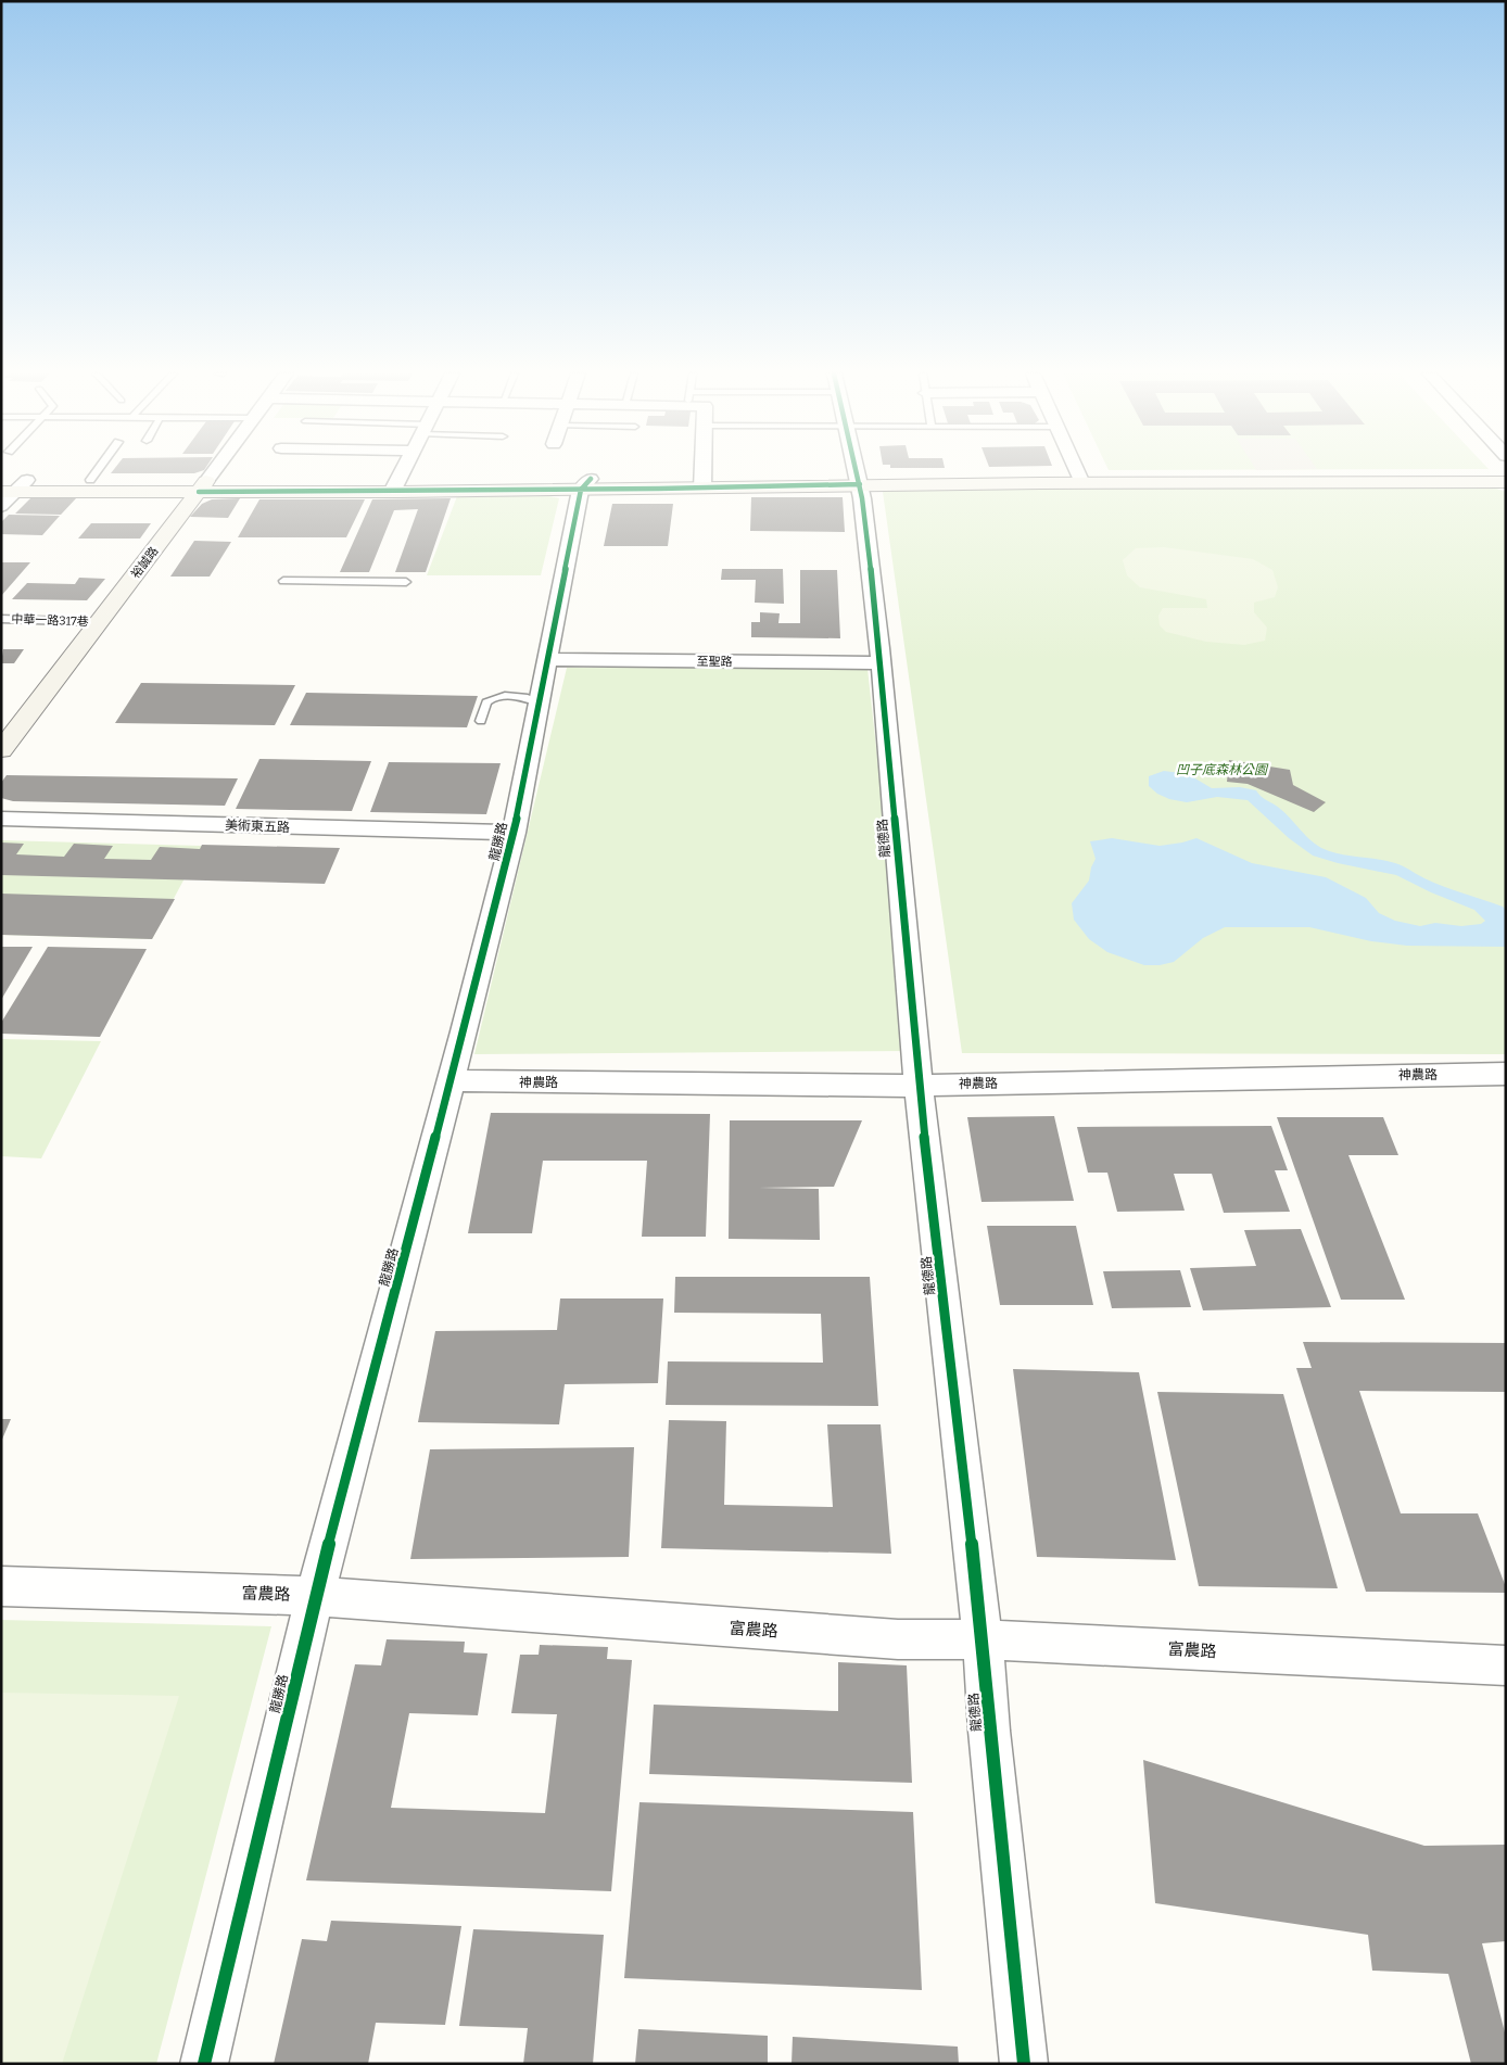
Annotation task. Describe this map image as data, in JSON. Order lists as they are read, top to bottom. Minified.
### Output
{"streets":{"street":["裕誠路","至聖路","美術東五路","龍德路","龍勝路","神農路","富農路"],"lane":["中華一路317巷"]},"crossings":[["裕誠路","中華一路317巷"],["至聖路","龍德路"],["至聖路","龍勝路"],["美術東五路","龍勝路"],["龍德路","神農路"],["龍德路","富農路"],["龍勝路","神農路"],["龍勝路","富農路"]],"parks":["凹子底森林公園"]}
